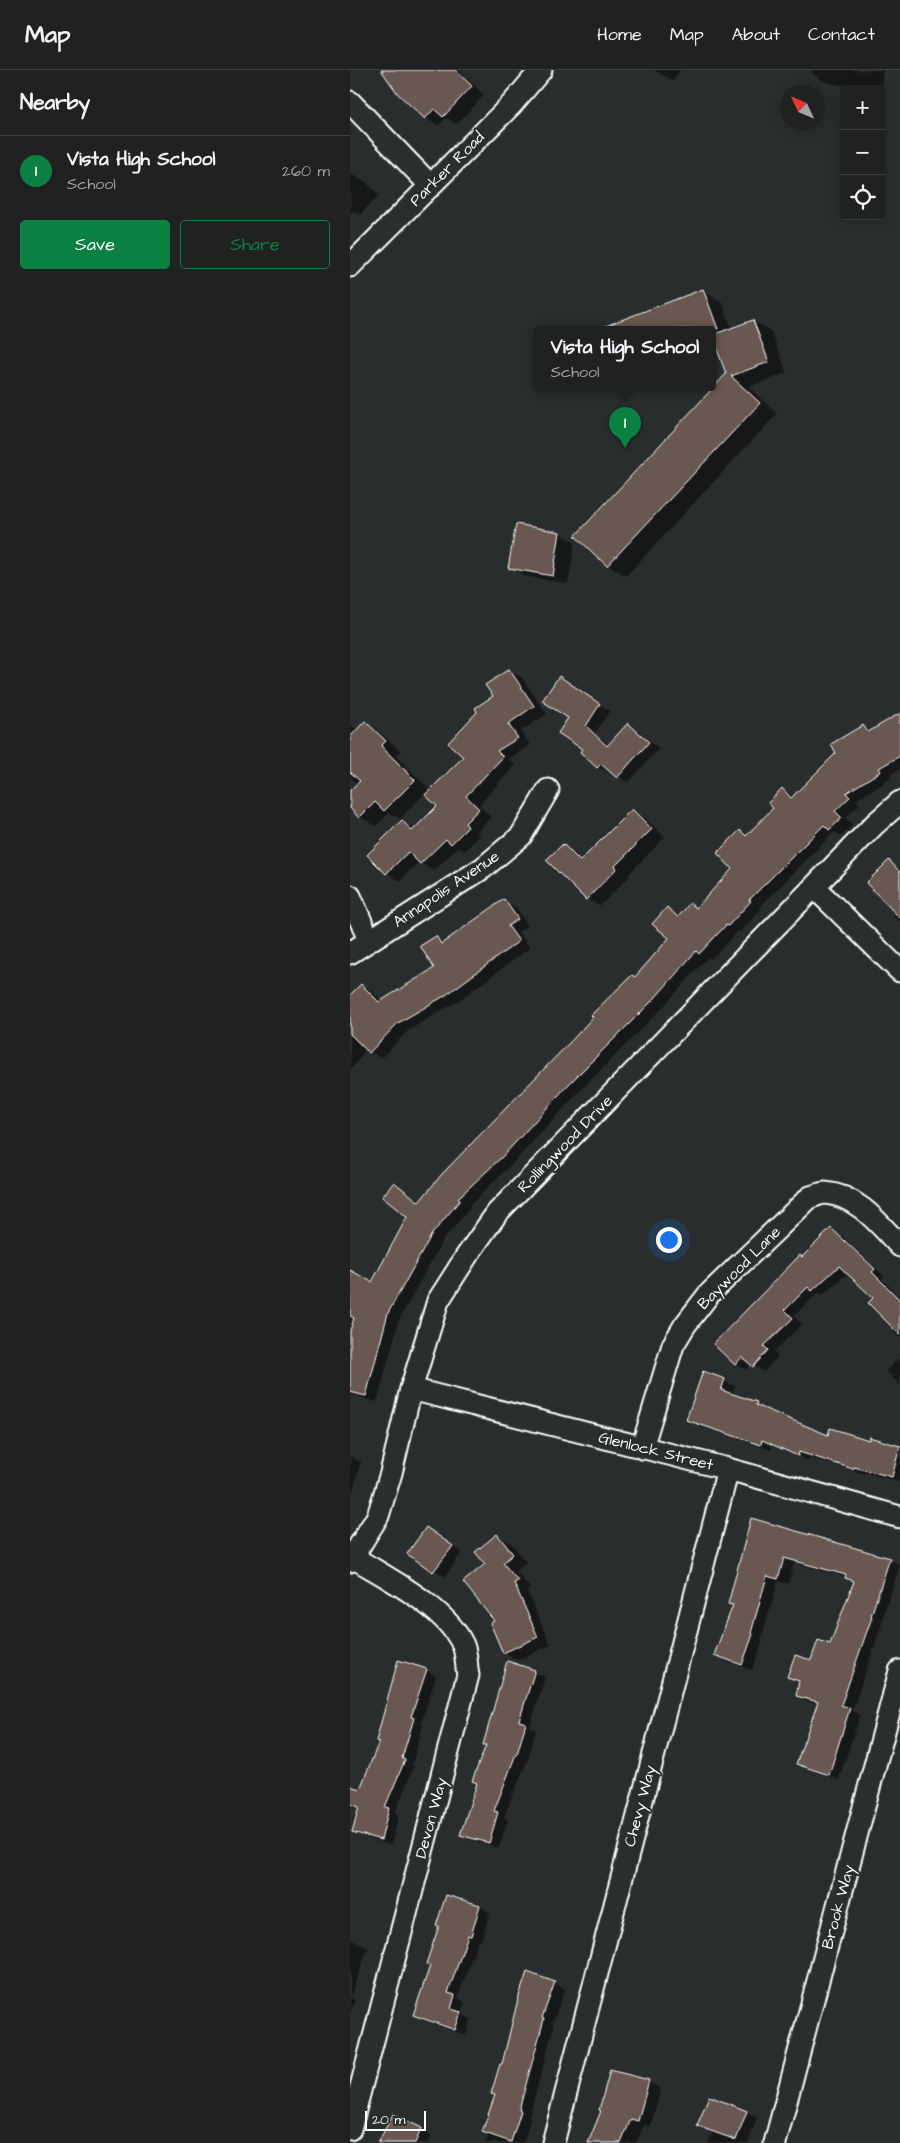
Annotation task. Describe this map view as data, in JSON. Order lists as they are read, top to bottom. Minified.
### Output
{"streets":{"street":["Parker Road","Annapolis Avenue","Rollingwood Drive","Baywood Lane","Glenlock Street","Chevy Way","Devon Way","Brook Way"]},"crossings":[["Rollingwood Drive","Glenlock Street"],["Rollingwood Drive","Devon Way"],["Baywood Lane","Glenlock Street"],["Glenlock Street","Chevy Way"]],"scale_bar":"20 m","north":"top left","page":{"header":"Map","nav":["Home","Map","About","Contact"],"heading":"Nearby","map_buttons":["+","−"],"list":[{"mark":"1","name":"Vista High School","note":"School","value":"260 m"}],"buttons":["Save","Share"],"popup":["Vista High School","School"],"pins":"1","scale":"20 m"}}
